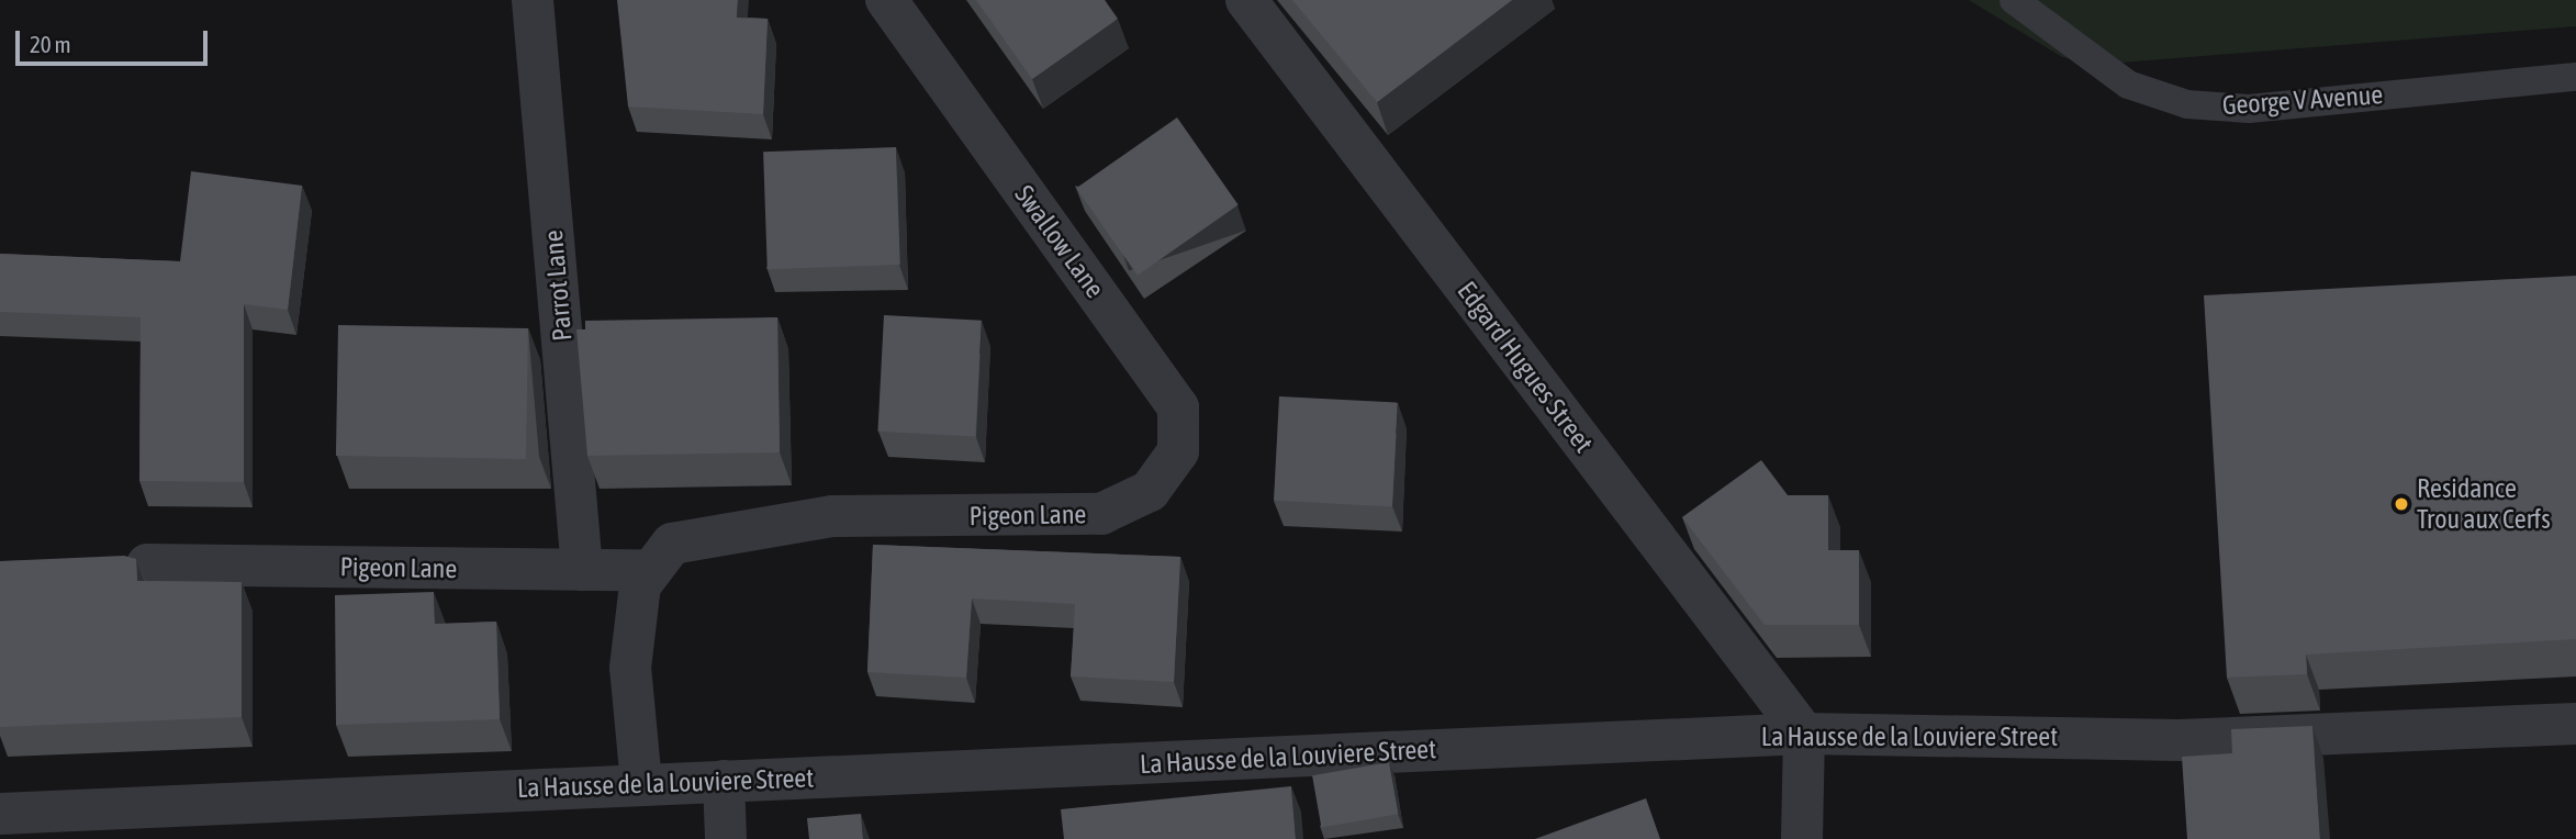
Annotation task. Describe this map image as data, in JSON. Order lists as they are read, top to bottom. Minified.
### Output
{"streets":{"street":["Swallow Lane","Parrot Lane","Edgard Hugues Street","Pigeon Lane","La Hausse de la Louviere Street"],"lane":["George V Avenue"]},"crossings":[["Swallow Lane","Pigeon Lane"],["Parrot Lane","Pigeon Lane"],["Edgard Hugues Street","La Hausse de la Louviere Street"]],"places":["Residance Trou aux Cerfs"],"scale_bar":"20 m"}
